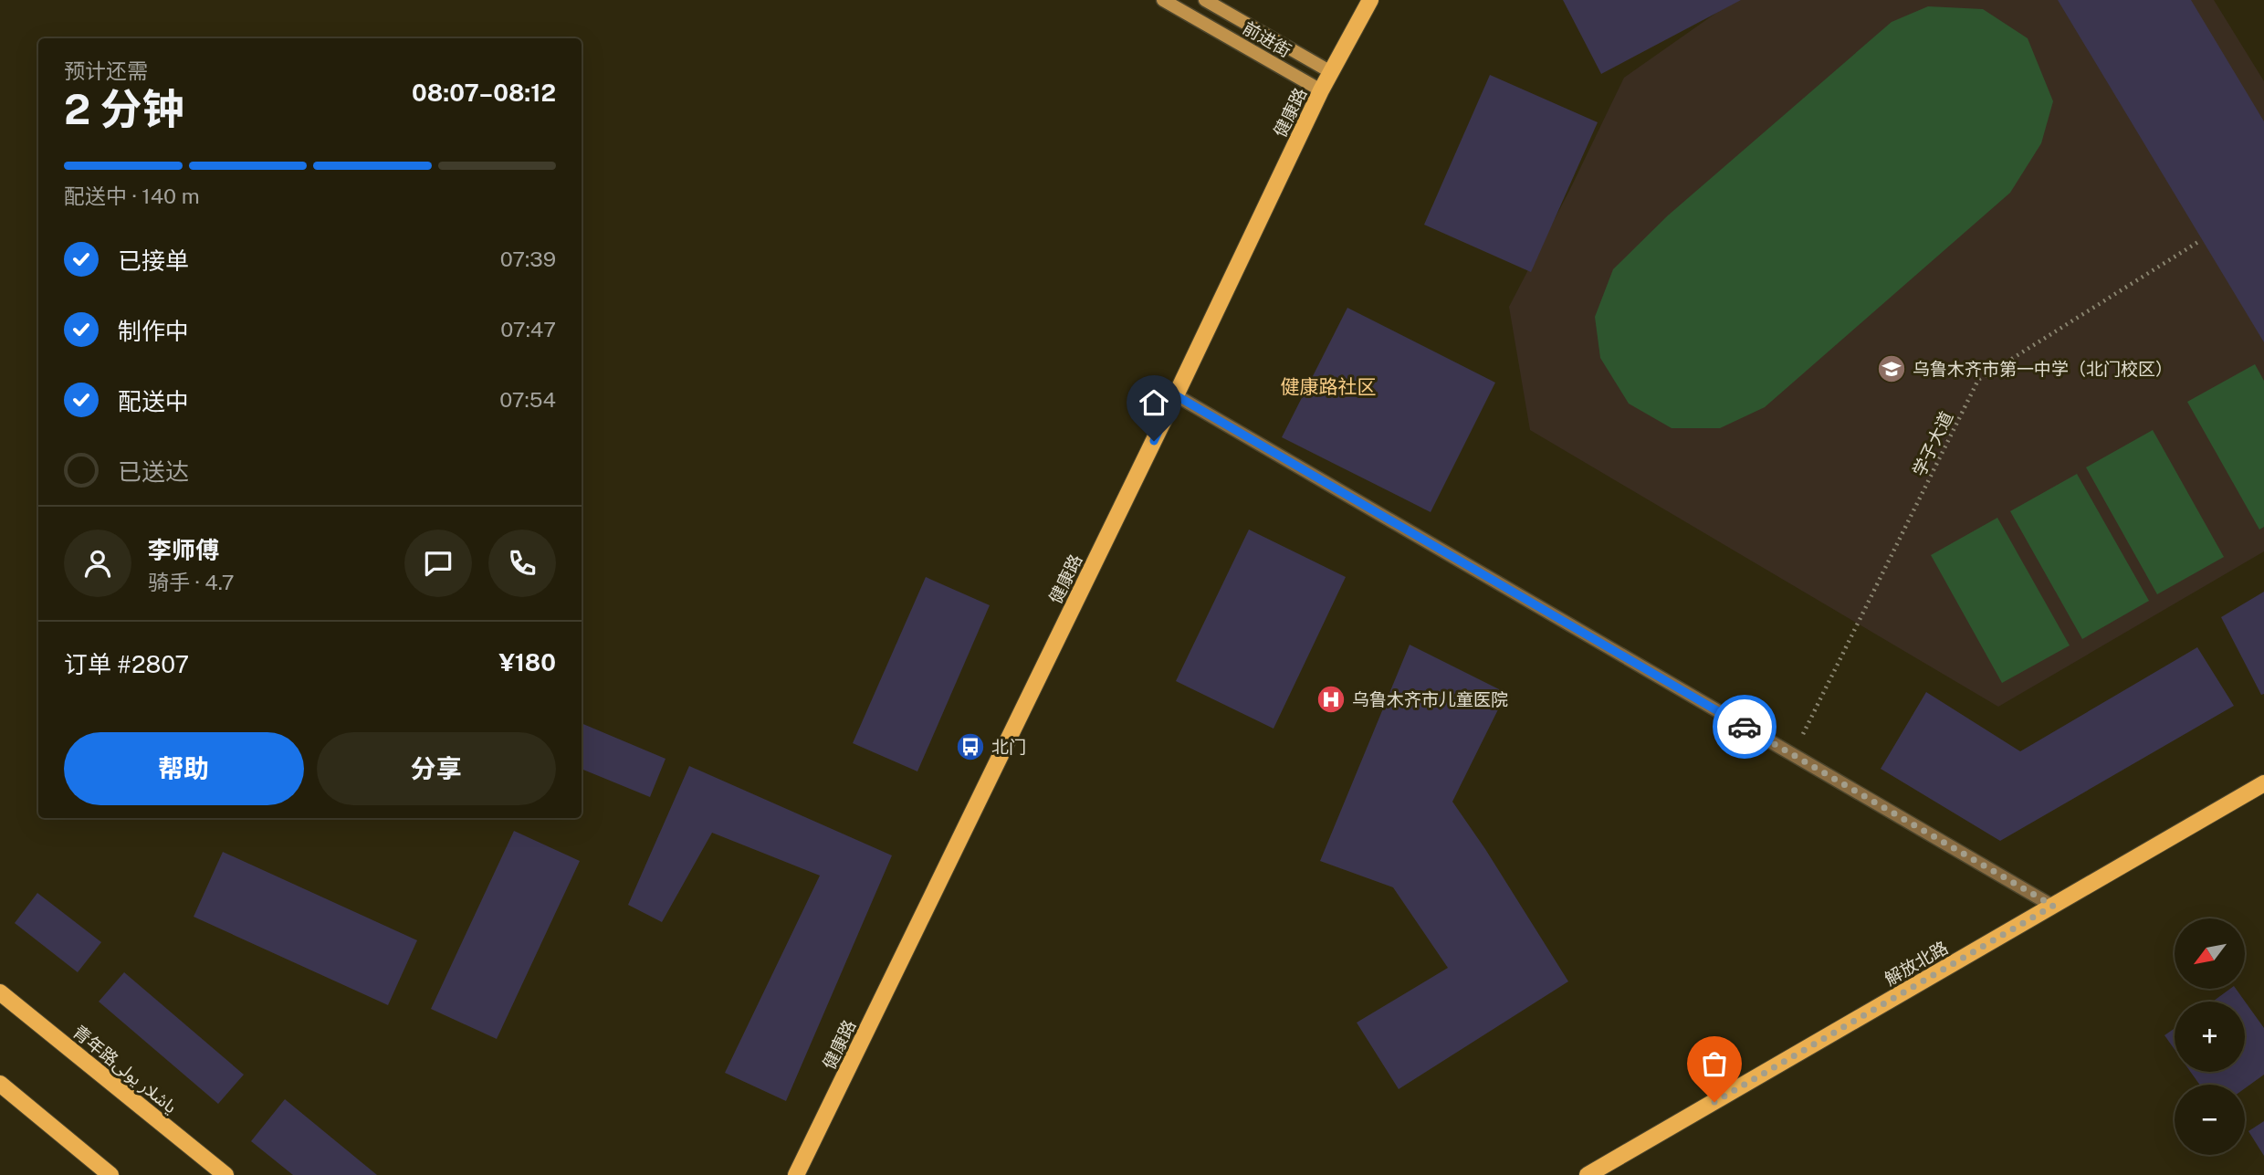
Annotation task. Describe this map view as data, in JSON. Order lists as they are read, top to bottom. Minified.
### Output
{"streets":{"main road":["健康路","解放北路","青年路ياشلار يولى"],"street":["前进街"],"path":["学子大道"]},"crossings":[["前进街","健康路"]],"districts":["健康路社区"],"places":{"school or university":["乌鲁木齐市第一中学（北门校区）"],"hospital":["乌鲁木齐市儿童医院"],"bus stop":["北门"]},"north":"bottom left","page":{"heading":["2 分钟","预计还需","08:07–08:12"],"panel":["李师傅","骑手 · 4.7","订单 #2807","¥180"],"bar":"配送中 · 140 m","list":[["已接单","07:39"],["制作中","07:47"],["配送中","07:54"],"已送达"],"buttons":["帮助","分享"],"map_buttons":["+","−"]}}
